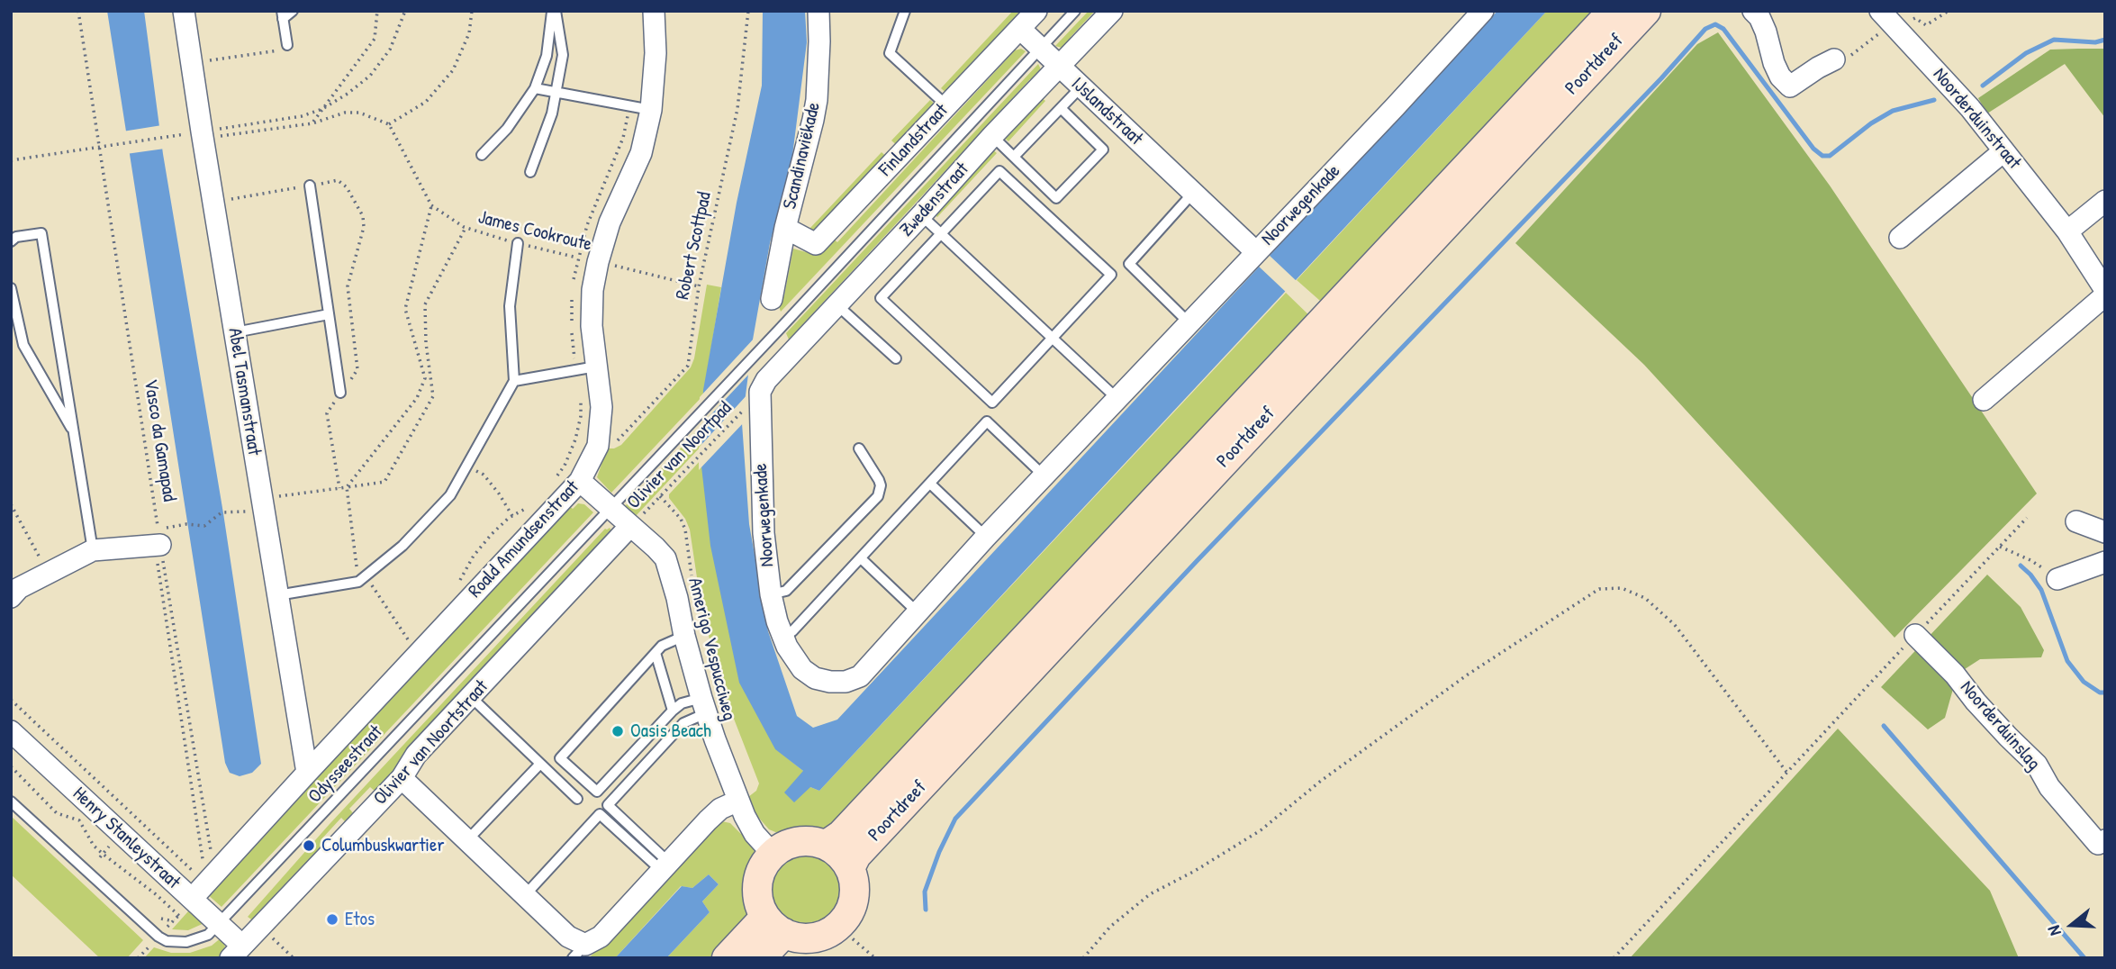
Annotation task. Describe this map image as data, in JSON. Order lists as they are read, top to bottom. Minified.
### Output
{"streets":{"main road":["Poortdreef"],"street":["IJslandstraat","Noorderduinstraat","Finlandstraat","Scandinaviëkade","Zwedenstraat","Noorwegenkade","Abel Tasmanstraat","Roald Amundsenstraat","Amerigo Vespucciweg","Noorderduinslag","Olivier van Noortstraat","Henry Stanleystraat"],"lane":["Odysseestraat"],"path":["James Cookroute","Robert Scottpad","Vasco da Gamapad","Olivier van Noortpad"]},"crossings":[["Poortdreef","Amerigo Vespucciweg"],["IJslandstraat","Finlandstraat"],["IJslandstraat","Zwedenstraat"],["IJslandstraat","Noorwegenkade"],["IJslandstraat","Odysseestraat"],["Finlandstraat","Scandinaviëkade"],["Zwedenstraat","Noorwegenkade"],["Zwedenstraat","Olivier van Noortpad"],["Noorwegenkade","Olivier van Noortpad"],["James Cookroute","Robert Scottpad"],["James Cookroute","Abel Tasmanstraat"],["James Cookroute","Vasco da Gamapad"],["James Cookroute","Roald Amundsenstraat"],["Robert Scottpad","Roald Amundsenstraat"],["Abel Tasmanstraat","Roald Amundsenstraat"],["Vasco da Gamapad","Roald Amundsenstraat"],["Olivier van Noortpad","Amerigo Vespucciweg"],["Olivier van Noortpad","Olivier van Noortstraat"],["Roald Amundsenstraat","Amerigo Vespucciweg"],["Roald Amundsenstraat","Henry Stanleystraat"],["Amerigo Vespucciweg","Olivier van Noortstraat"],["Amerigo Vespucciweg","Odysseestraat"],["Olivier van Noortstraat","Henry Stanleystraat"],["Odysseestraat","Henry Stanleystraat"]],"places":["Oasis Beach","Columbuskwartier","Etos"],"north":"left"}
